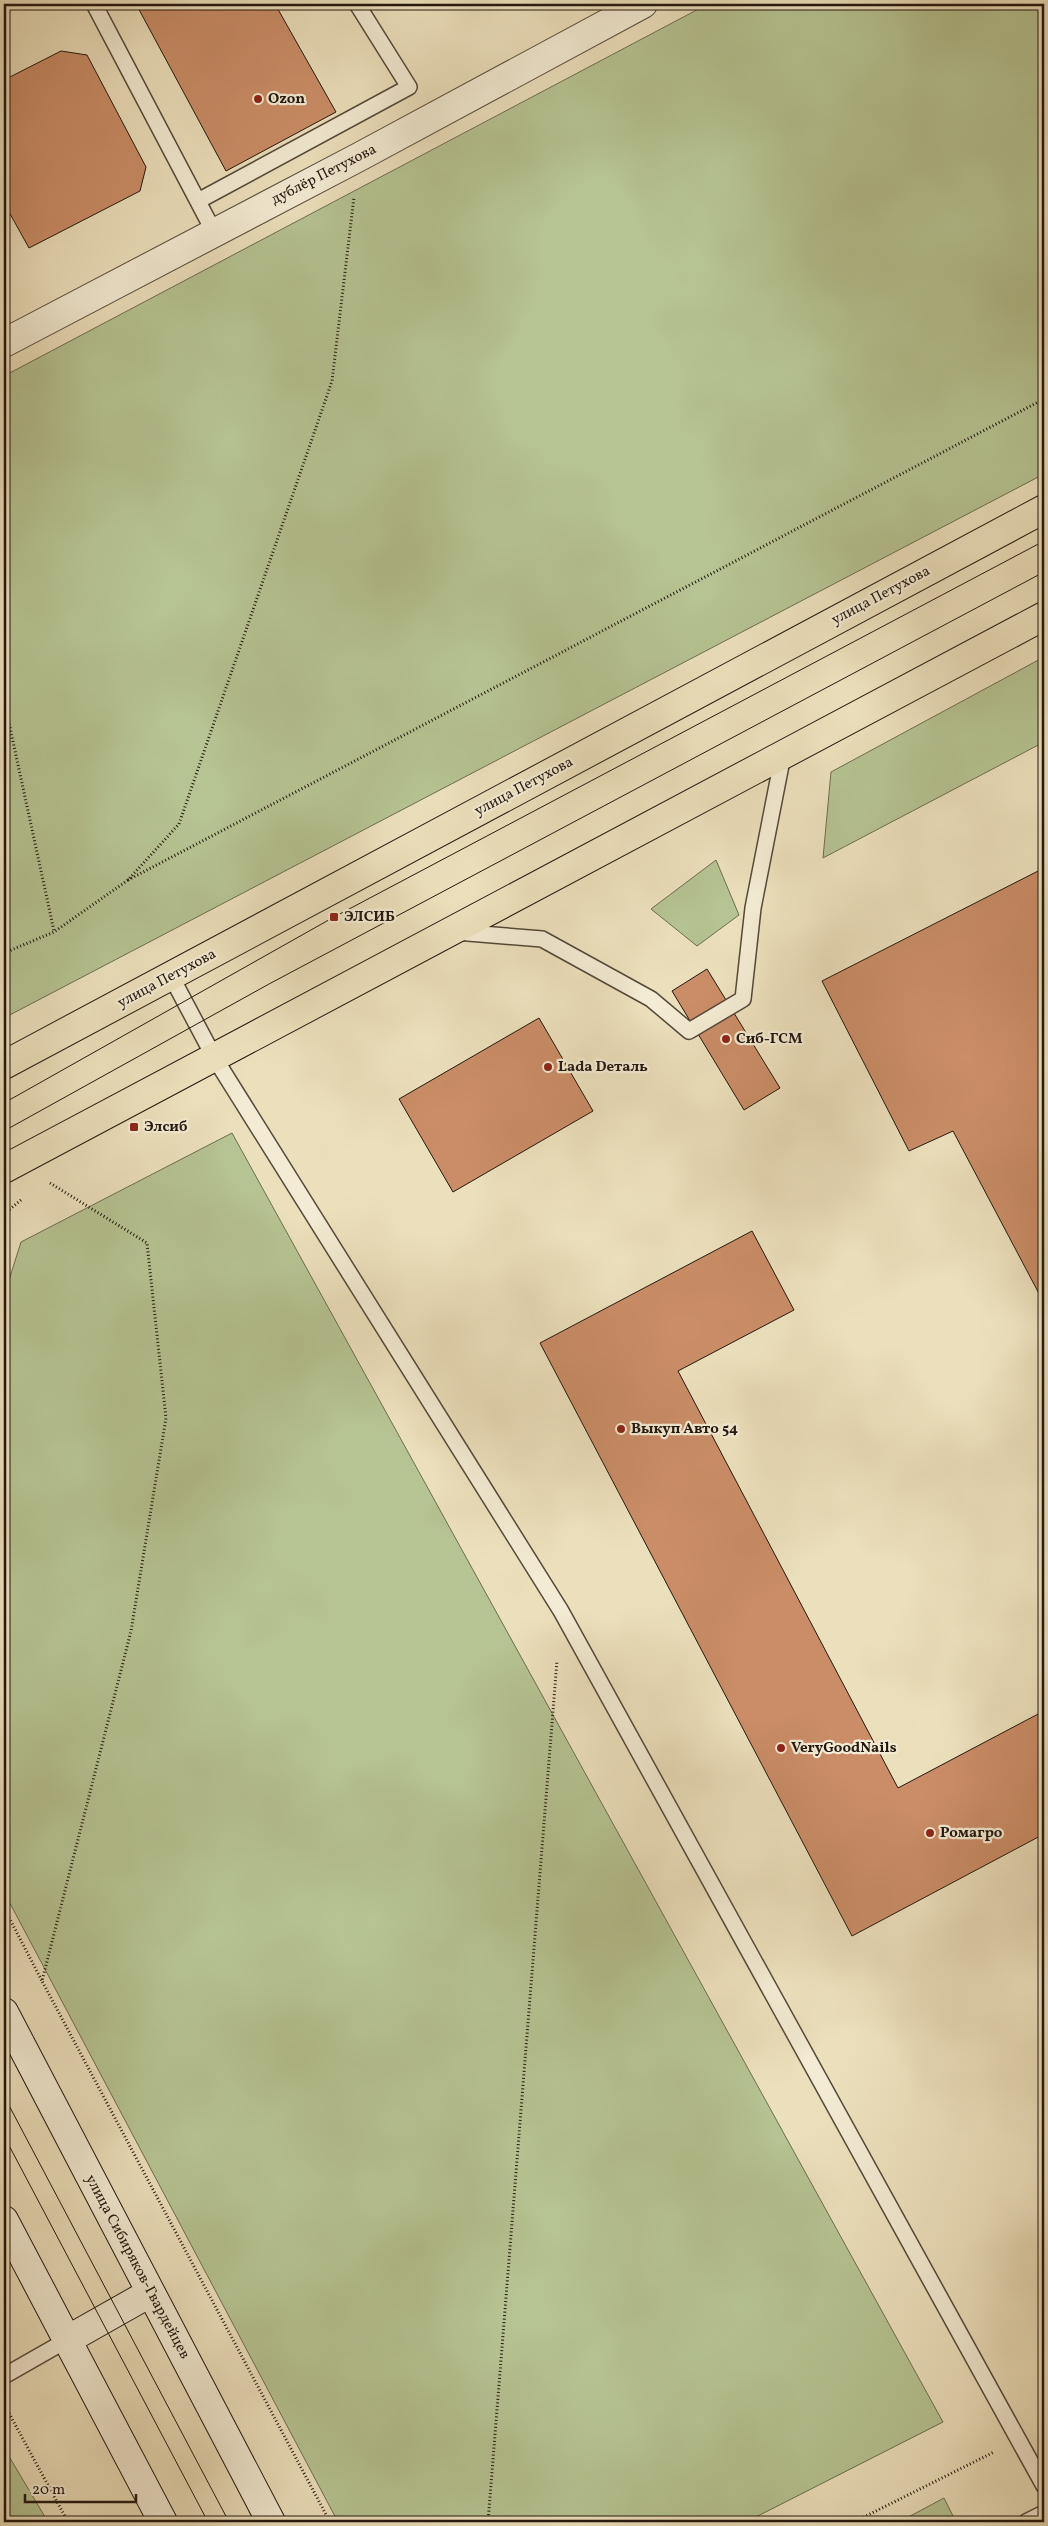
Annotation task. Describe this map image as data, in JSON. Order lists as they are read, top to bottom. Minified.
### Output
{"streets":{"highway":["улица Петухова"],"main road":["дублёр Петухова","улица Сибиряков-Гвардейцев"]},"places":{"other":["Ozon","Сиб-ГСМ","Lada Dеталь","Выкуп Авто 54","VeryGoodNails","Ромагро"],"transit":["ЭЛСИБ","Элсиб"]},"scale_bar":"20 m"}
